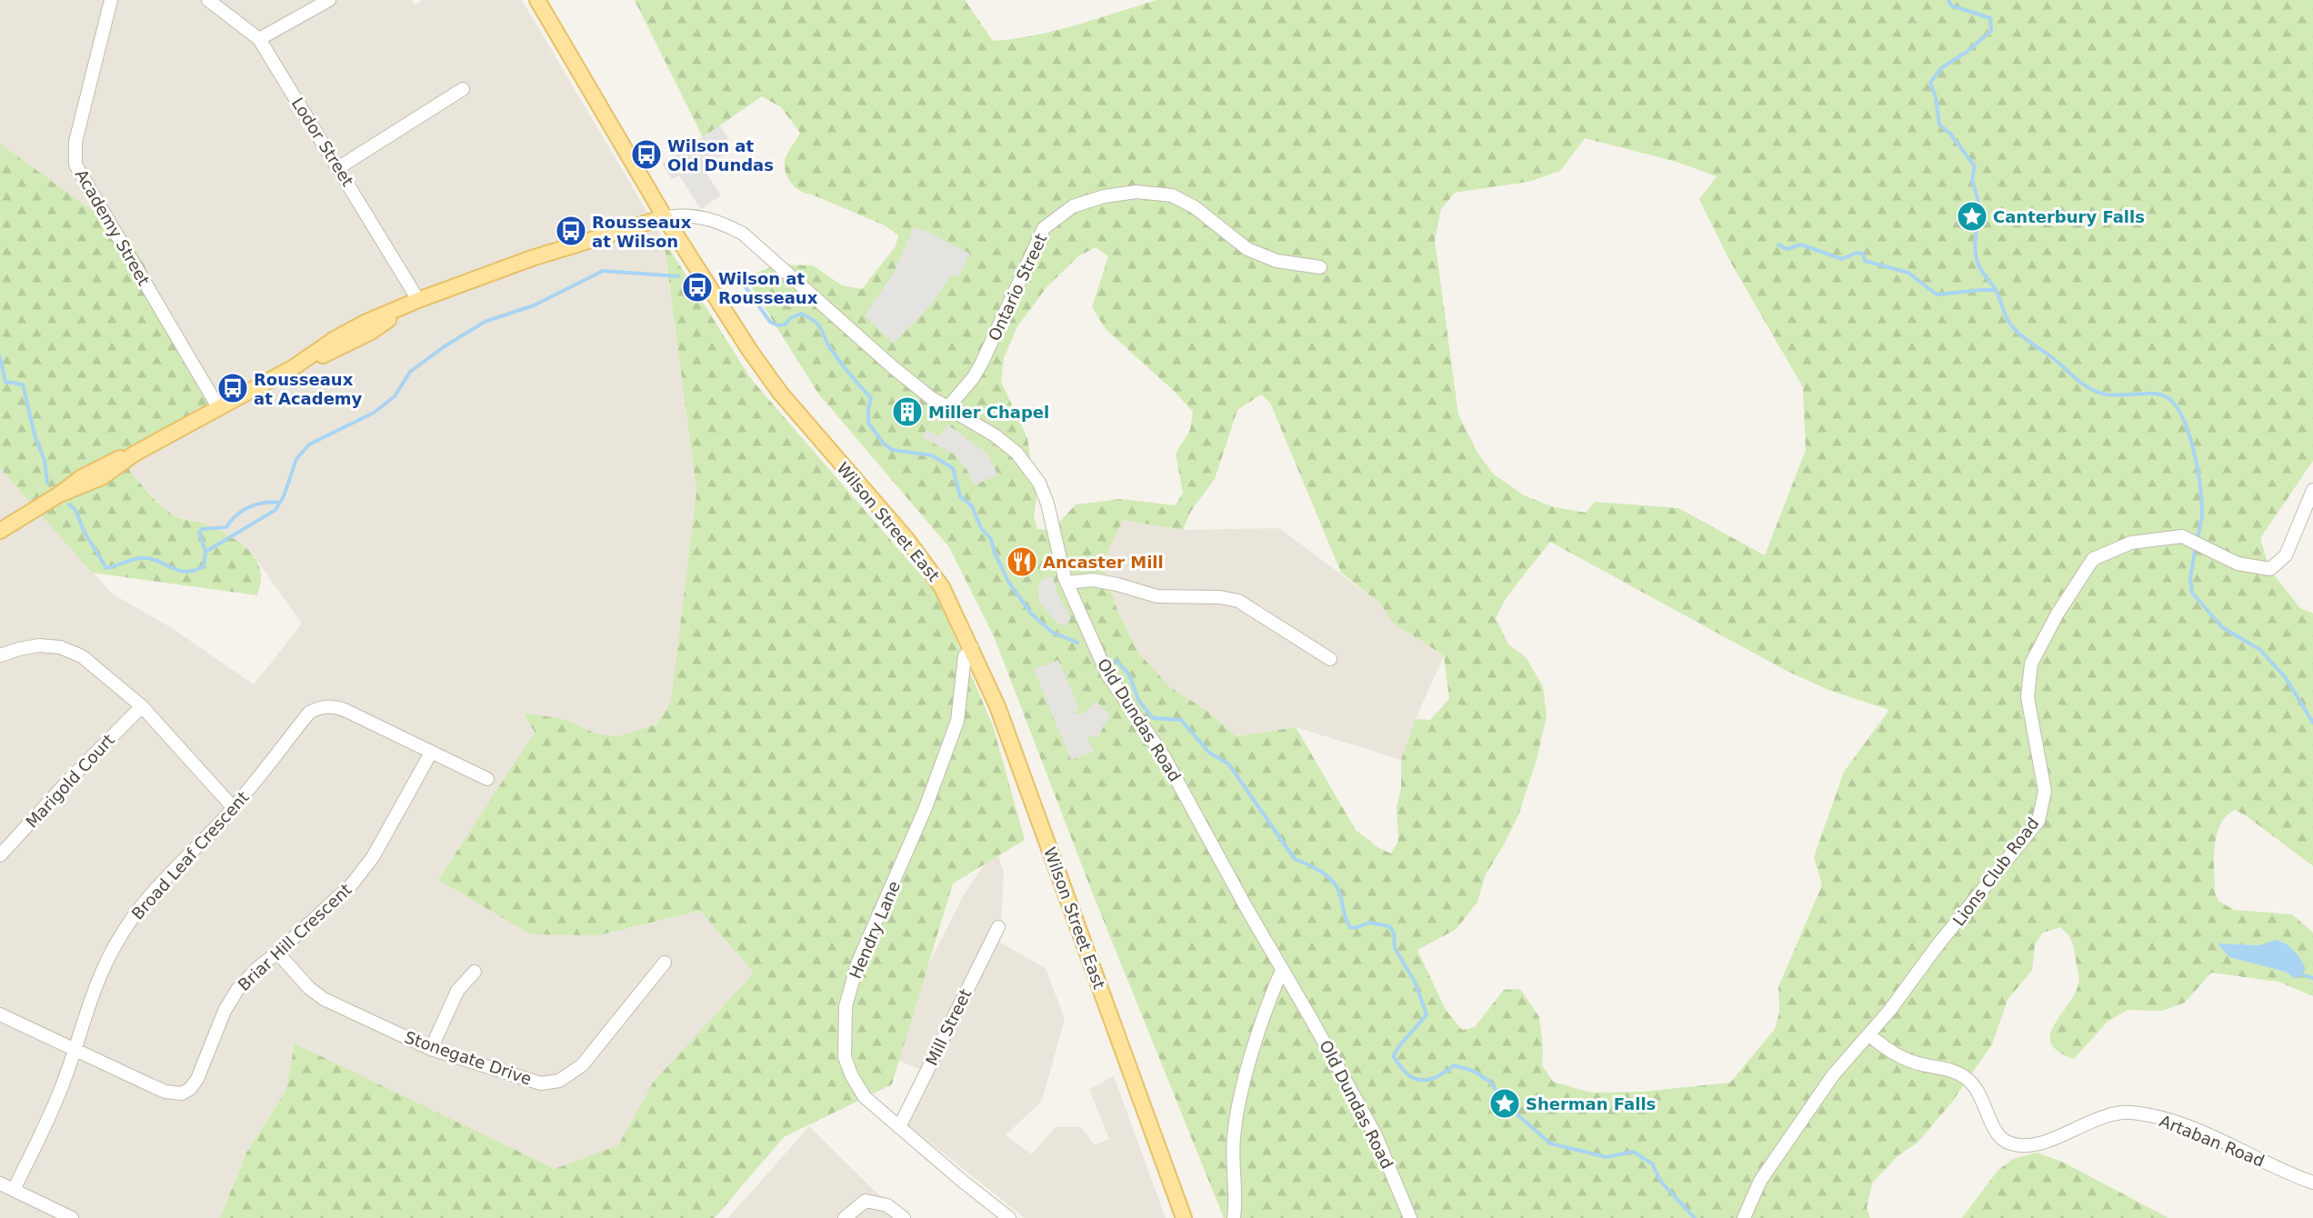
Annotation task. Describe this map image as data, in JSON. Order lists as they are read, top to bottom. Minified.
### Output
{"streets":{"main road":["Wilson Street East"],"street":["Lodor Street","Academy Street","Ontario Street","Old Dundas Road","Marigold Court","Broad Leaf Crescent","Lions Club Road","Hendry Lane","Briar Hill Crescent","Mill Street","Stonegate Drive","Artaban Road"]},"crossings":[["Ontario Street","Old Dundas Road"],["Wilson Street East","Old Dundas Road"],["Wilson Street East","Hendry Lane"],["Broad Leaf Crescent","Briar Hill Crescent"],["Lions Club Road","Artaban Road"],["Hendry Lane","Mill Street"],["Briar Hill Crescent","Stonegate Drive"]],"places":{"bus stop":["Wilson at Old Dundas","Rousseaux at Wilson","Wilson at Rousseaux","Rousseaux at Academy"],"place":["Canterbury Falls","Sherman Falls"],"building":["Miller Chapel"],"restaurant":["Ancaster Mill"]}}
